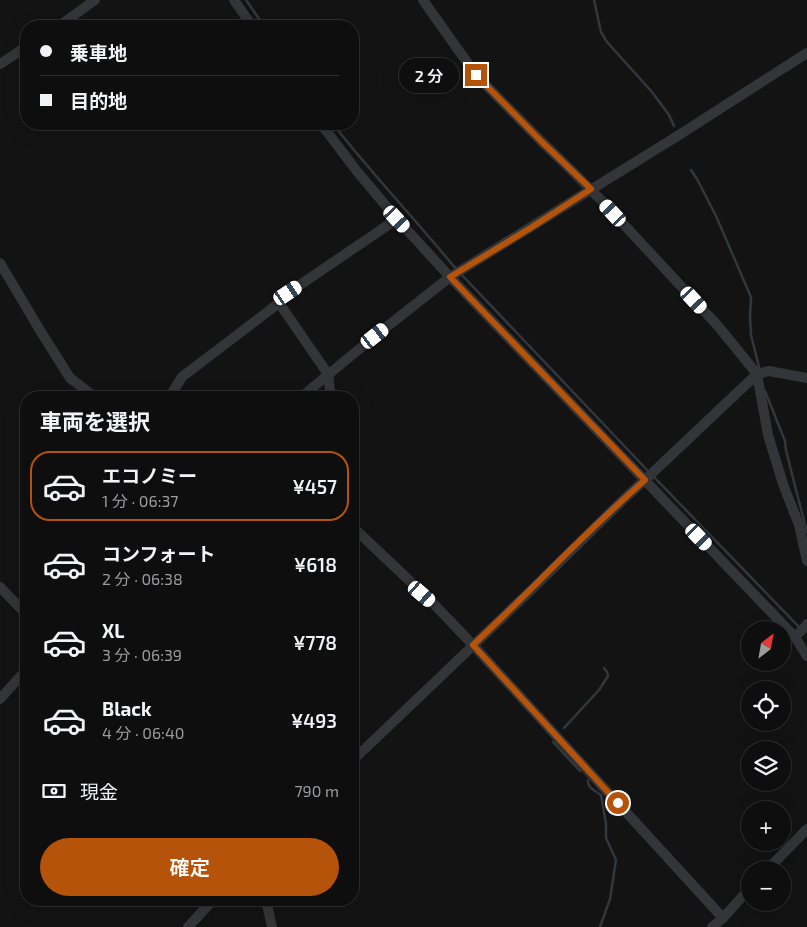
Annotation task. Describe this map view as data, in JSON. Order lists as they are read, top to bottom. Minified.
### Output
{"north":"top right","page":{"banner":["乗車地","目的地"],"bubble":"2 分","heading":"車両を選択","list":[{"name":"エコノミー","note":"1 分 · 06:37","value":"¥457"},{"name":"コンフォート","note":"2 分 · 06:38","value":"¥618"},{"name":"XL","note":"3 分 · 06:39","value":"¥778"},{"name":"Black","note":"4 分 · 06:40","value":"¥493"}],"map_buttons":["+","−"],"pay":["現金","790 m"],"buttons":"確定"}}
